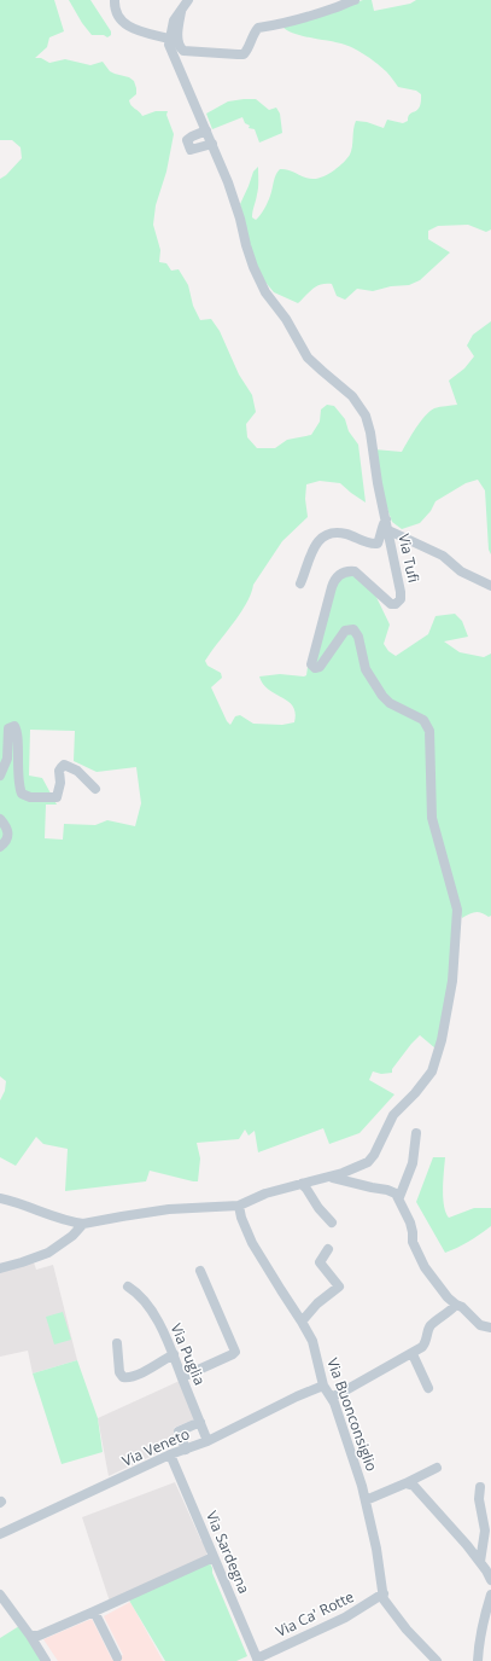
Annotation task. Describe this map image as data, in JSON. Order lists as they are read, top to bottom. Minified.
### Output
{"streets":{"street":["Via Tufi","Via Puglia","Via Buonconsiglio","Via Veneto","Via Sardegna","Via Ca' Rotte"]},"crossings":[["Via Puglia","Via Veneto"],["Via Buonconsiglio","Via Veneto"],["Via Buonconsiglio","Via Ca' Rotte"],["Via Veneto","Via Sardegna"],["Via Sardegna","Via Ca' Rotte"]]}
